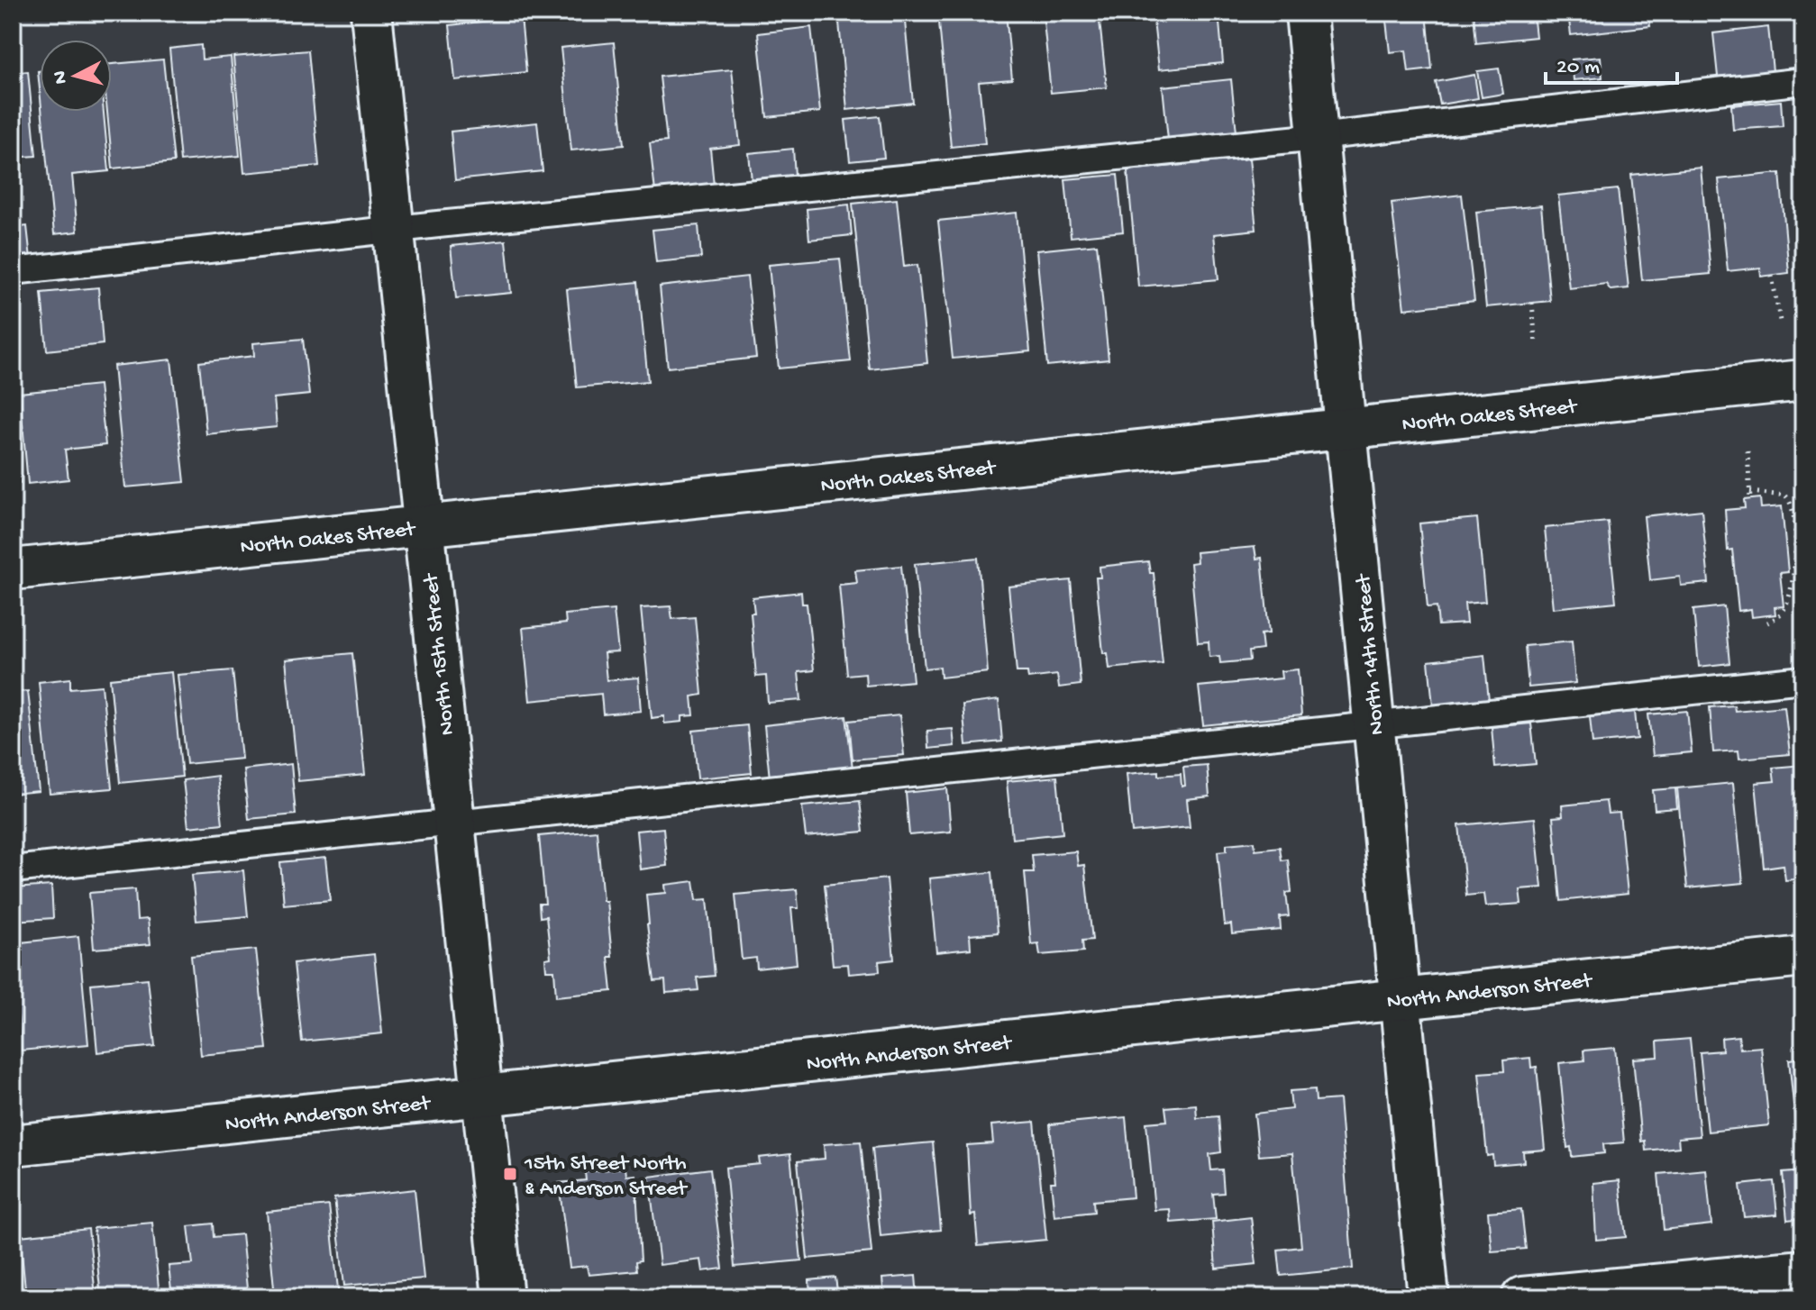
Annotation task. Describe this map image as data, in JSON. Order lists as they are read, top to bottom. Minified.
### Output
{"streets":{"street":["North Oakes Street","North 15th Street","North 14th Street","North Anderson Street"]},"crossings":[["North Oakes Street","North 15th Street"],["North Oakes Street","North 14th Street"],["North 15th Street","North Anderson Street"],["North 14th Street","North Anderson Street"]],"places":{"transit":["15th Street North & Anderson Street"]},"scale_bar":"20 m","north":"left"}
